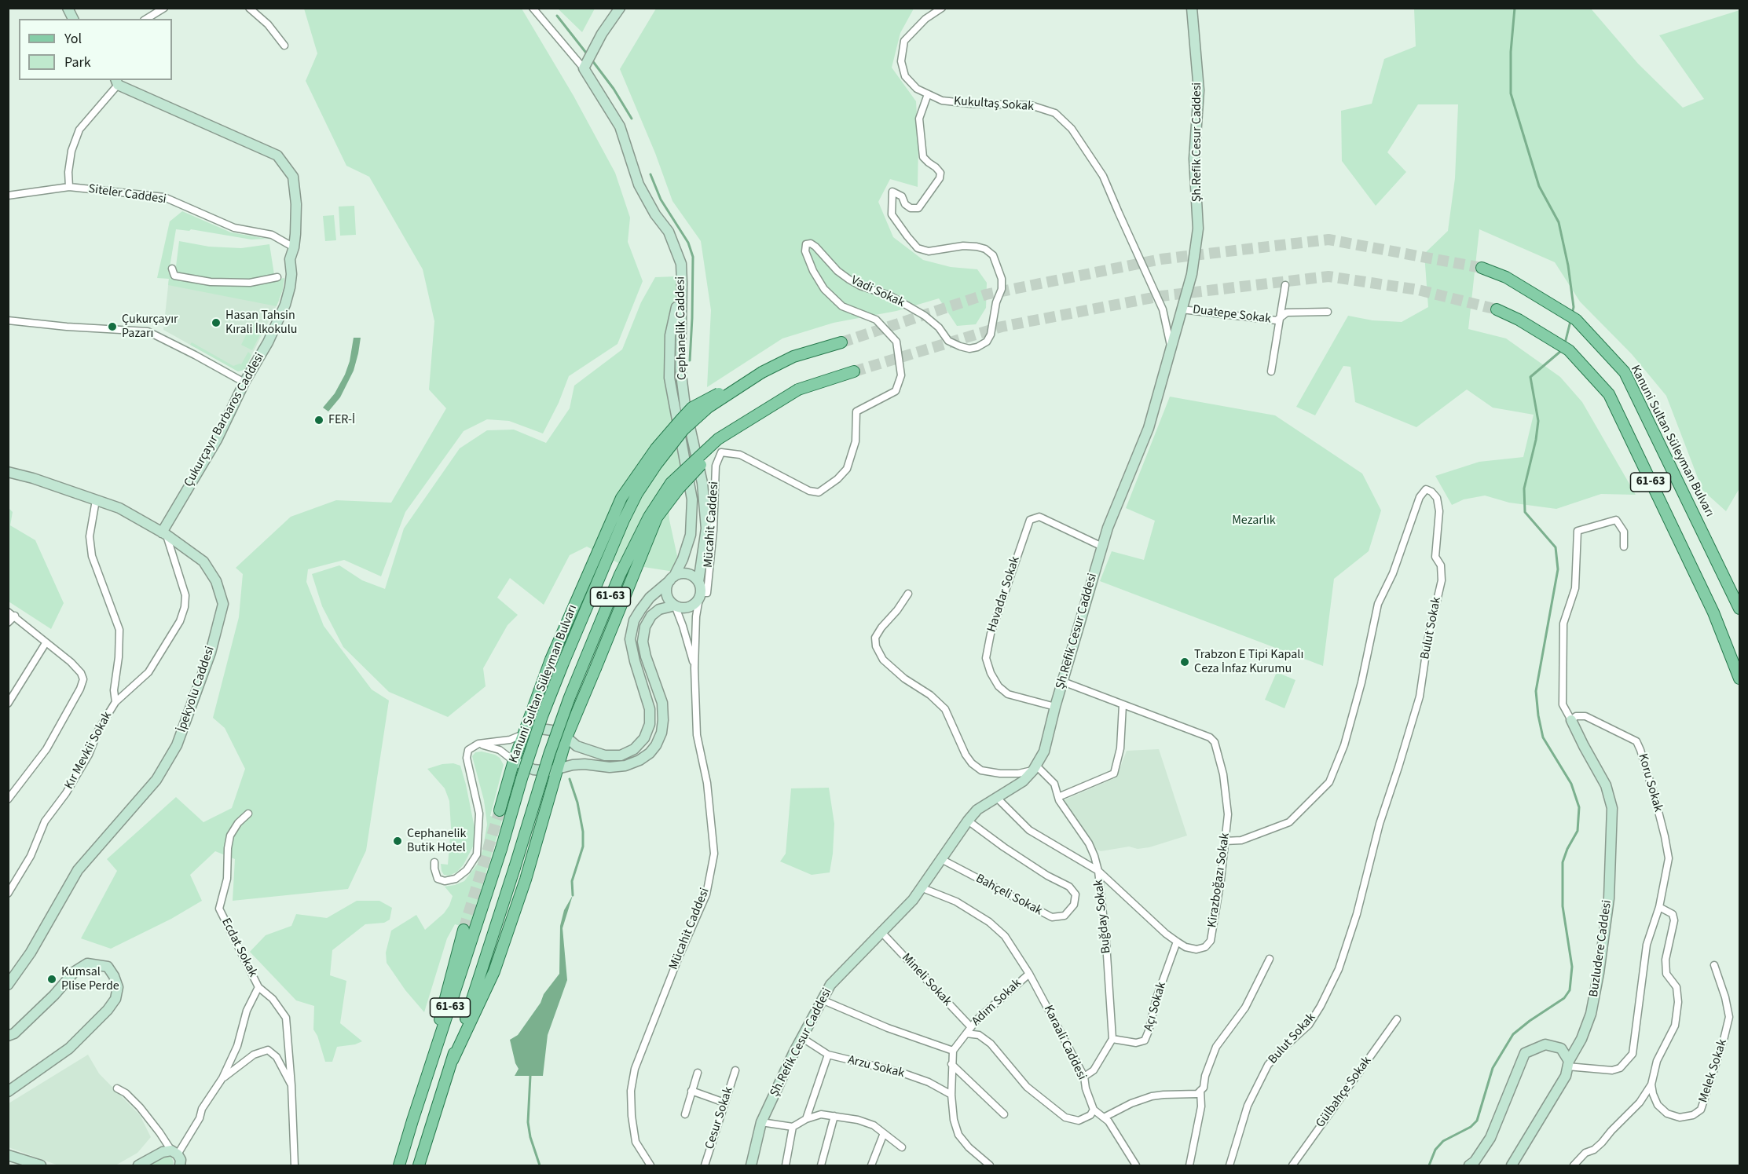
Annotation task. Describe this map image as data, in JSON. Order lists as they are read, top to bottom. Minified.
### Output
{"streets":{"main road":["Kanuni Sultan Süleyman Bulvarı","61-63"],"street":["Kukultaş Sokak","Şh.Refik Cesur Caddesi","Siteler Caddesi","Vadi Sokak","Duatepe Sokak","Cephanelik Caddesi","Çukurçayır Barbaros Caddesi","Mücahit Caddesi","Havadar Sokak","Bulut Sokak","İpekyolu Caddesi","Kır Mevkii Sokak","Koru Sokak","Kirazboğazı Sokak","Bahçeli Sokak","Buğday Sokak","Ecdat Sokak","Buzludere Caddesi","Mineli Sokak","Adım Sokak","Açı Sokak","Karaali Caddesi","Arzu Sokak","Melek Sokak","Gülbahçe Sokak","Cesur Sokak"]},"crossings":[["Kukultaş Sokak","Şh.Refik Cesur Caddesi"],["Kukultaş Sokak","Vadi Sokak"],["Şh.Refik Cesur Caddesi","Duatepe Sokak"],["Şh.Refik Cesur Caddesi","Havadar Sokak"],["Şh.Refik Cesur Caddesi","Kirazboğazı Sokak"],["Şh.Refik Cesur Caddesi","Bahçeli Sokak"],["Şh.Refik Cesur Caddesi","Buğday Sokak"],["Şh.Refik Cesur Caddesi","Mineli Sokak"],["Şh.Refik Cesur Caddesi","Karaali Caddesi"],["Şh.Refik Cesur Caddesi","Arzu Sokak"],["Siteler Caddesi","Çukurçayır Barbaros Caddesi"],["Vadi Sokak","Mücahit Caddesi"],["Cephanelik Caddesi","Mücahit Caddesi"],["Çukurçayır Barbaros Caddesi","İpekyolu Caddesi"],["Çukurçayır Barbaros Caddesi","Kır Mevkii Sokak"],["Kanuni Sultan Süleyman Bulvarı","61-63"],["Bulut Sokak","Kirazboğazı Sokak"],["İpekyolu Caddesi","Kır Mevkii Sokak"],["Koru Sokak","Buzludere Caddesi"],["Kirazboğazı Sokak","Buğday Sokak"],["Kirazboğazı Sokak","Açı Sokak"],["Buğday Sokak","Açı Sokak"],["Mineli Sokak","Adım Sokak"],["Adım Sokak","Karaali Caddesi"]],"parks":["Mezarlık"],"places":["Hasan Tahsin Kırali İlkokulu","Çukurçayır Pazarı","FER-İ","Trabzon E Tipi Kapalı Ceza İnfaz Kurumu","Cephanelik Butik Hotel","Kumsal Plise Perde"],"legend":["Yol","Park"]}
